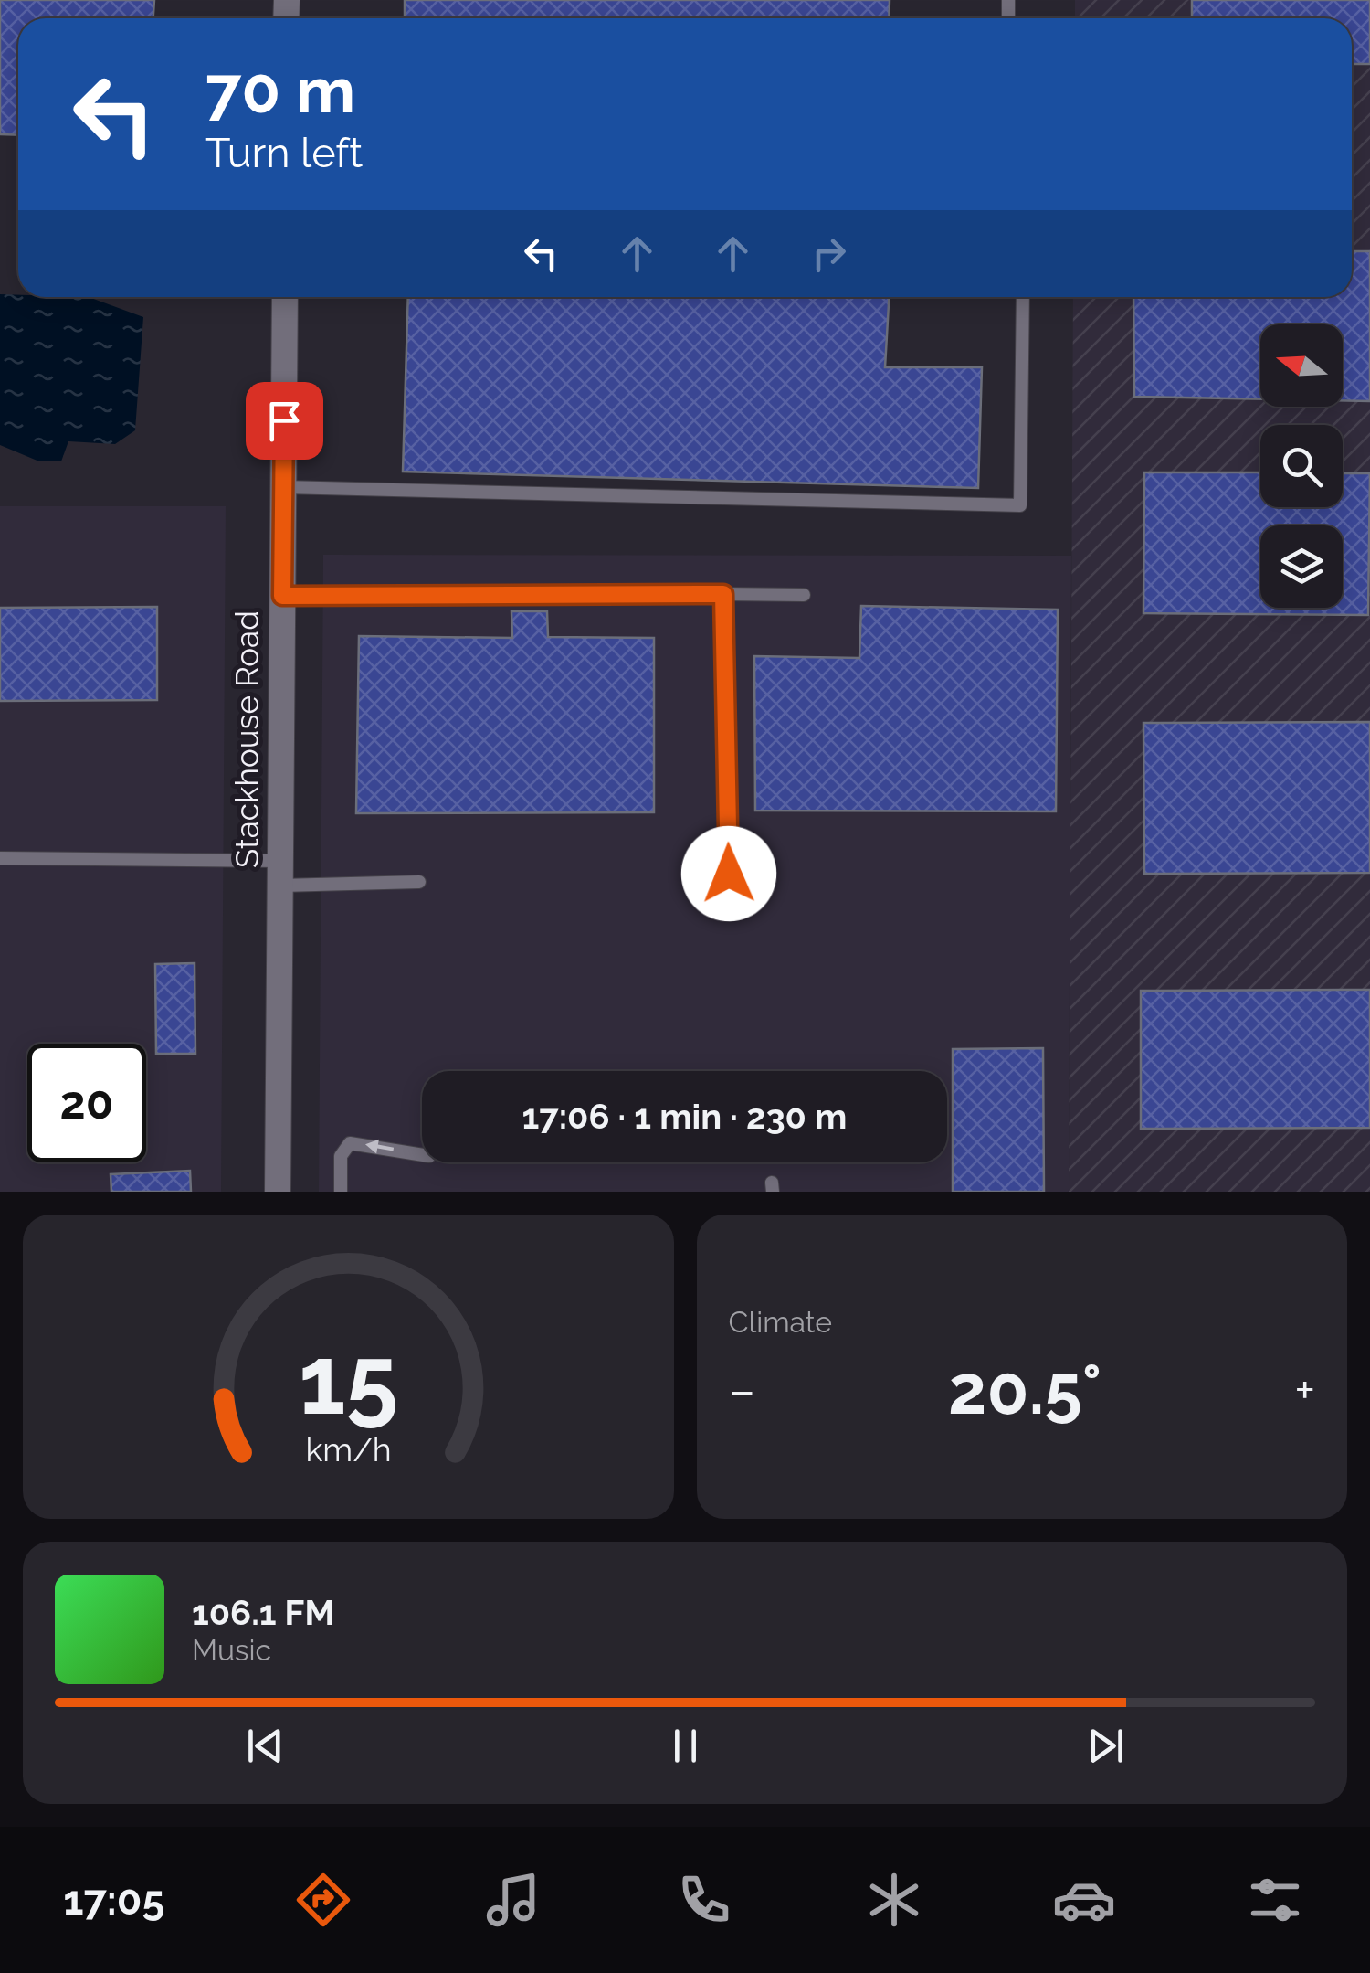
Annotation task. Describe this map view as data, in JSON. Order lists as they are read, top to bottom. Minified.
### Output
{"streets":{"street":["Stackhouse Road"]},"north":"left","page":{"turn":["70 m","Turn left"],"limit":"20","trip":"17:06 · 1 min · 230 m","tile":"Climate","heat":["−","20.5°","+"],"song":["106.1 FM","Music"],"tabs":"17:05","gauge":["15","km/h"]}}
